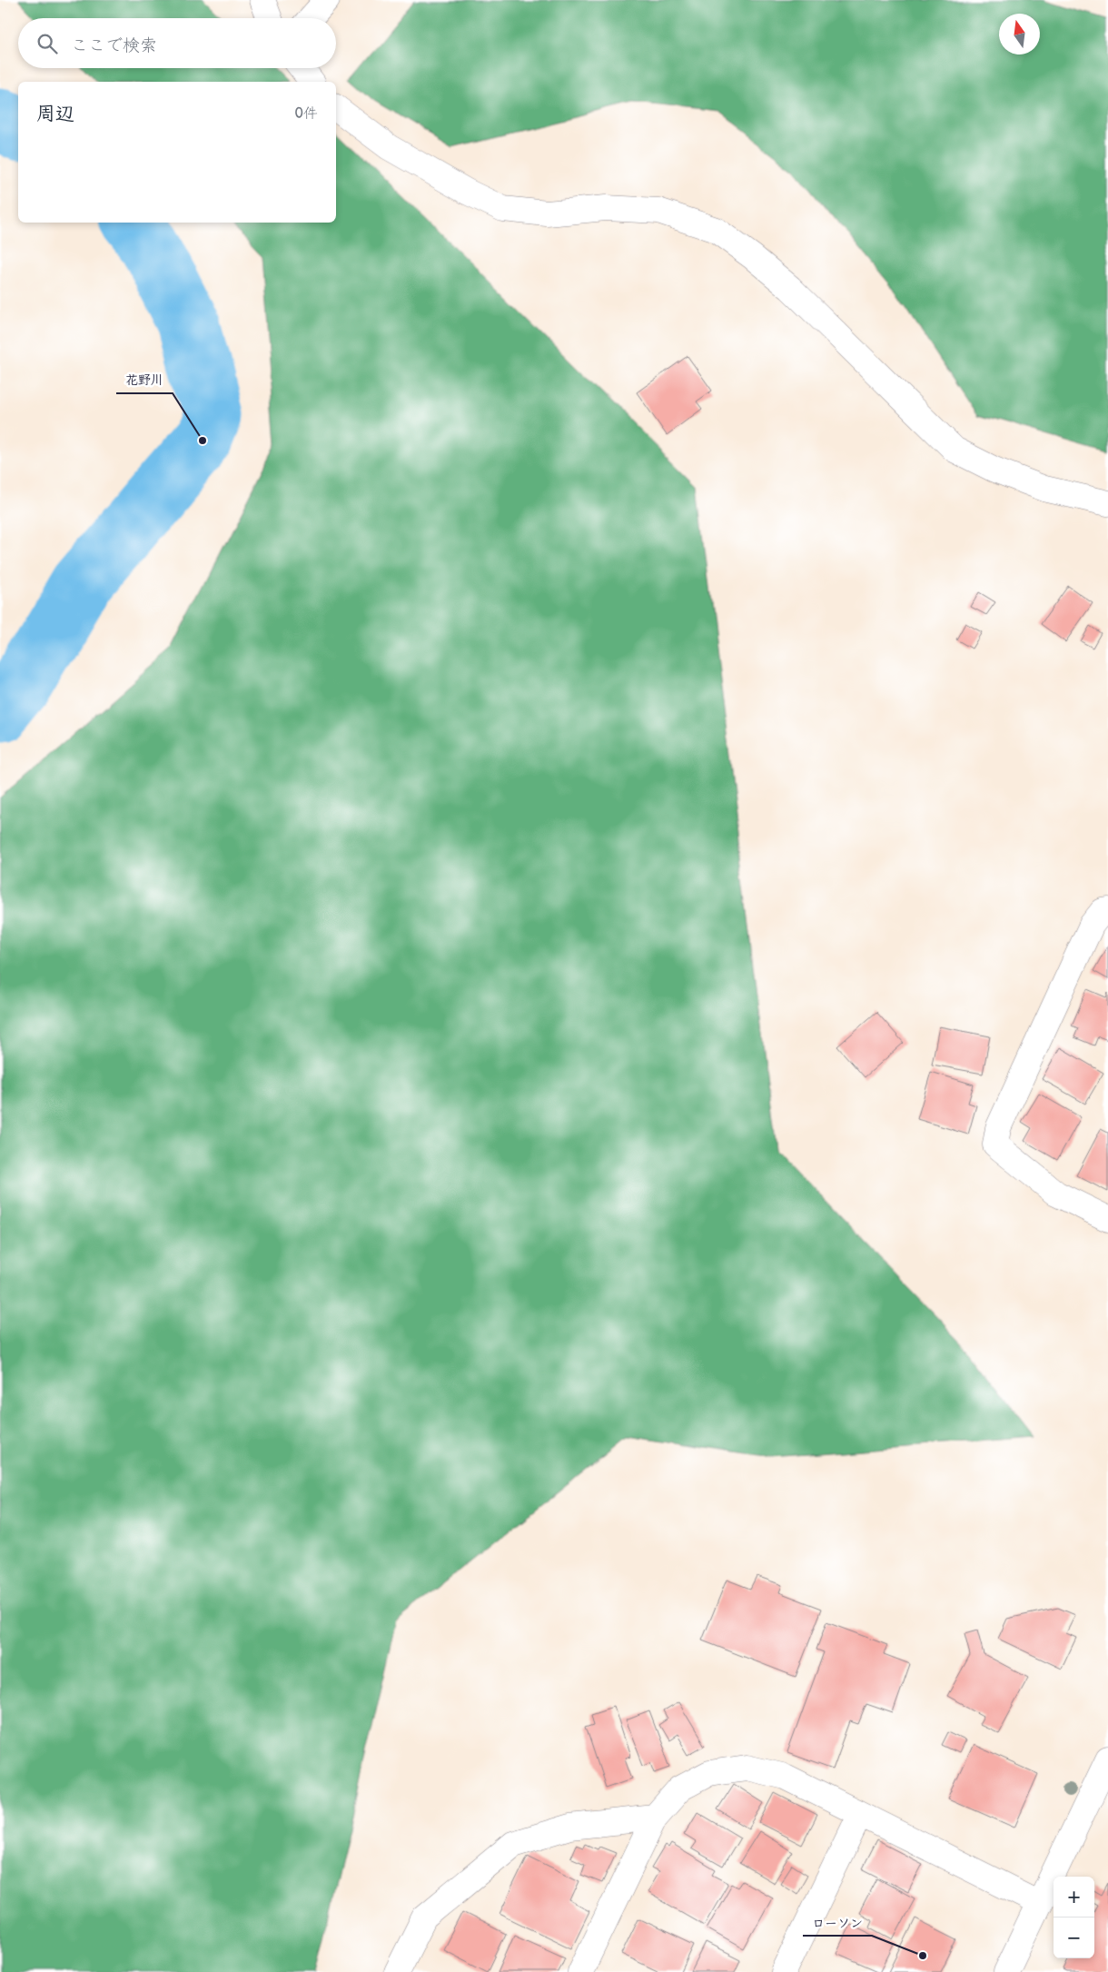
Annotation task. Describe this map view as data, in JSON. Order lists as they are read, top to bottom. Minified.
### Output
{"places":["花野川","ローソン"],"north":"top","page":{"search":"ここで検索","heading":["周辺","0件"],"map_buttons":["+","−"]}}
